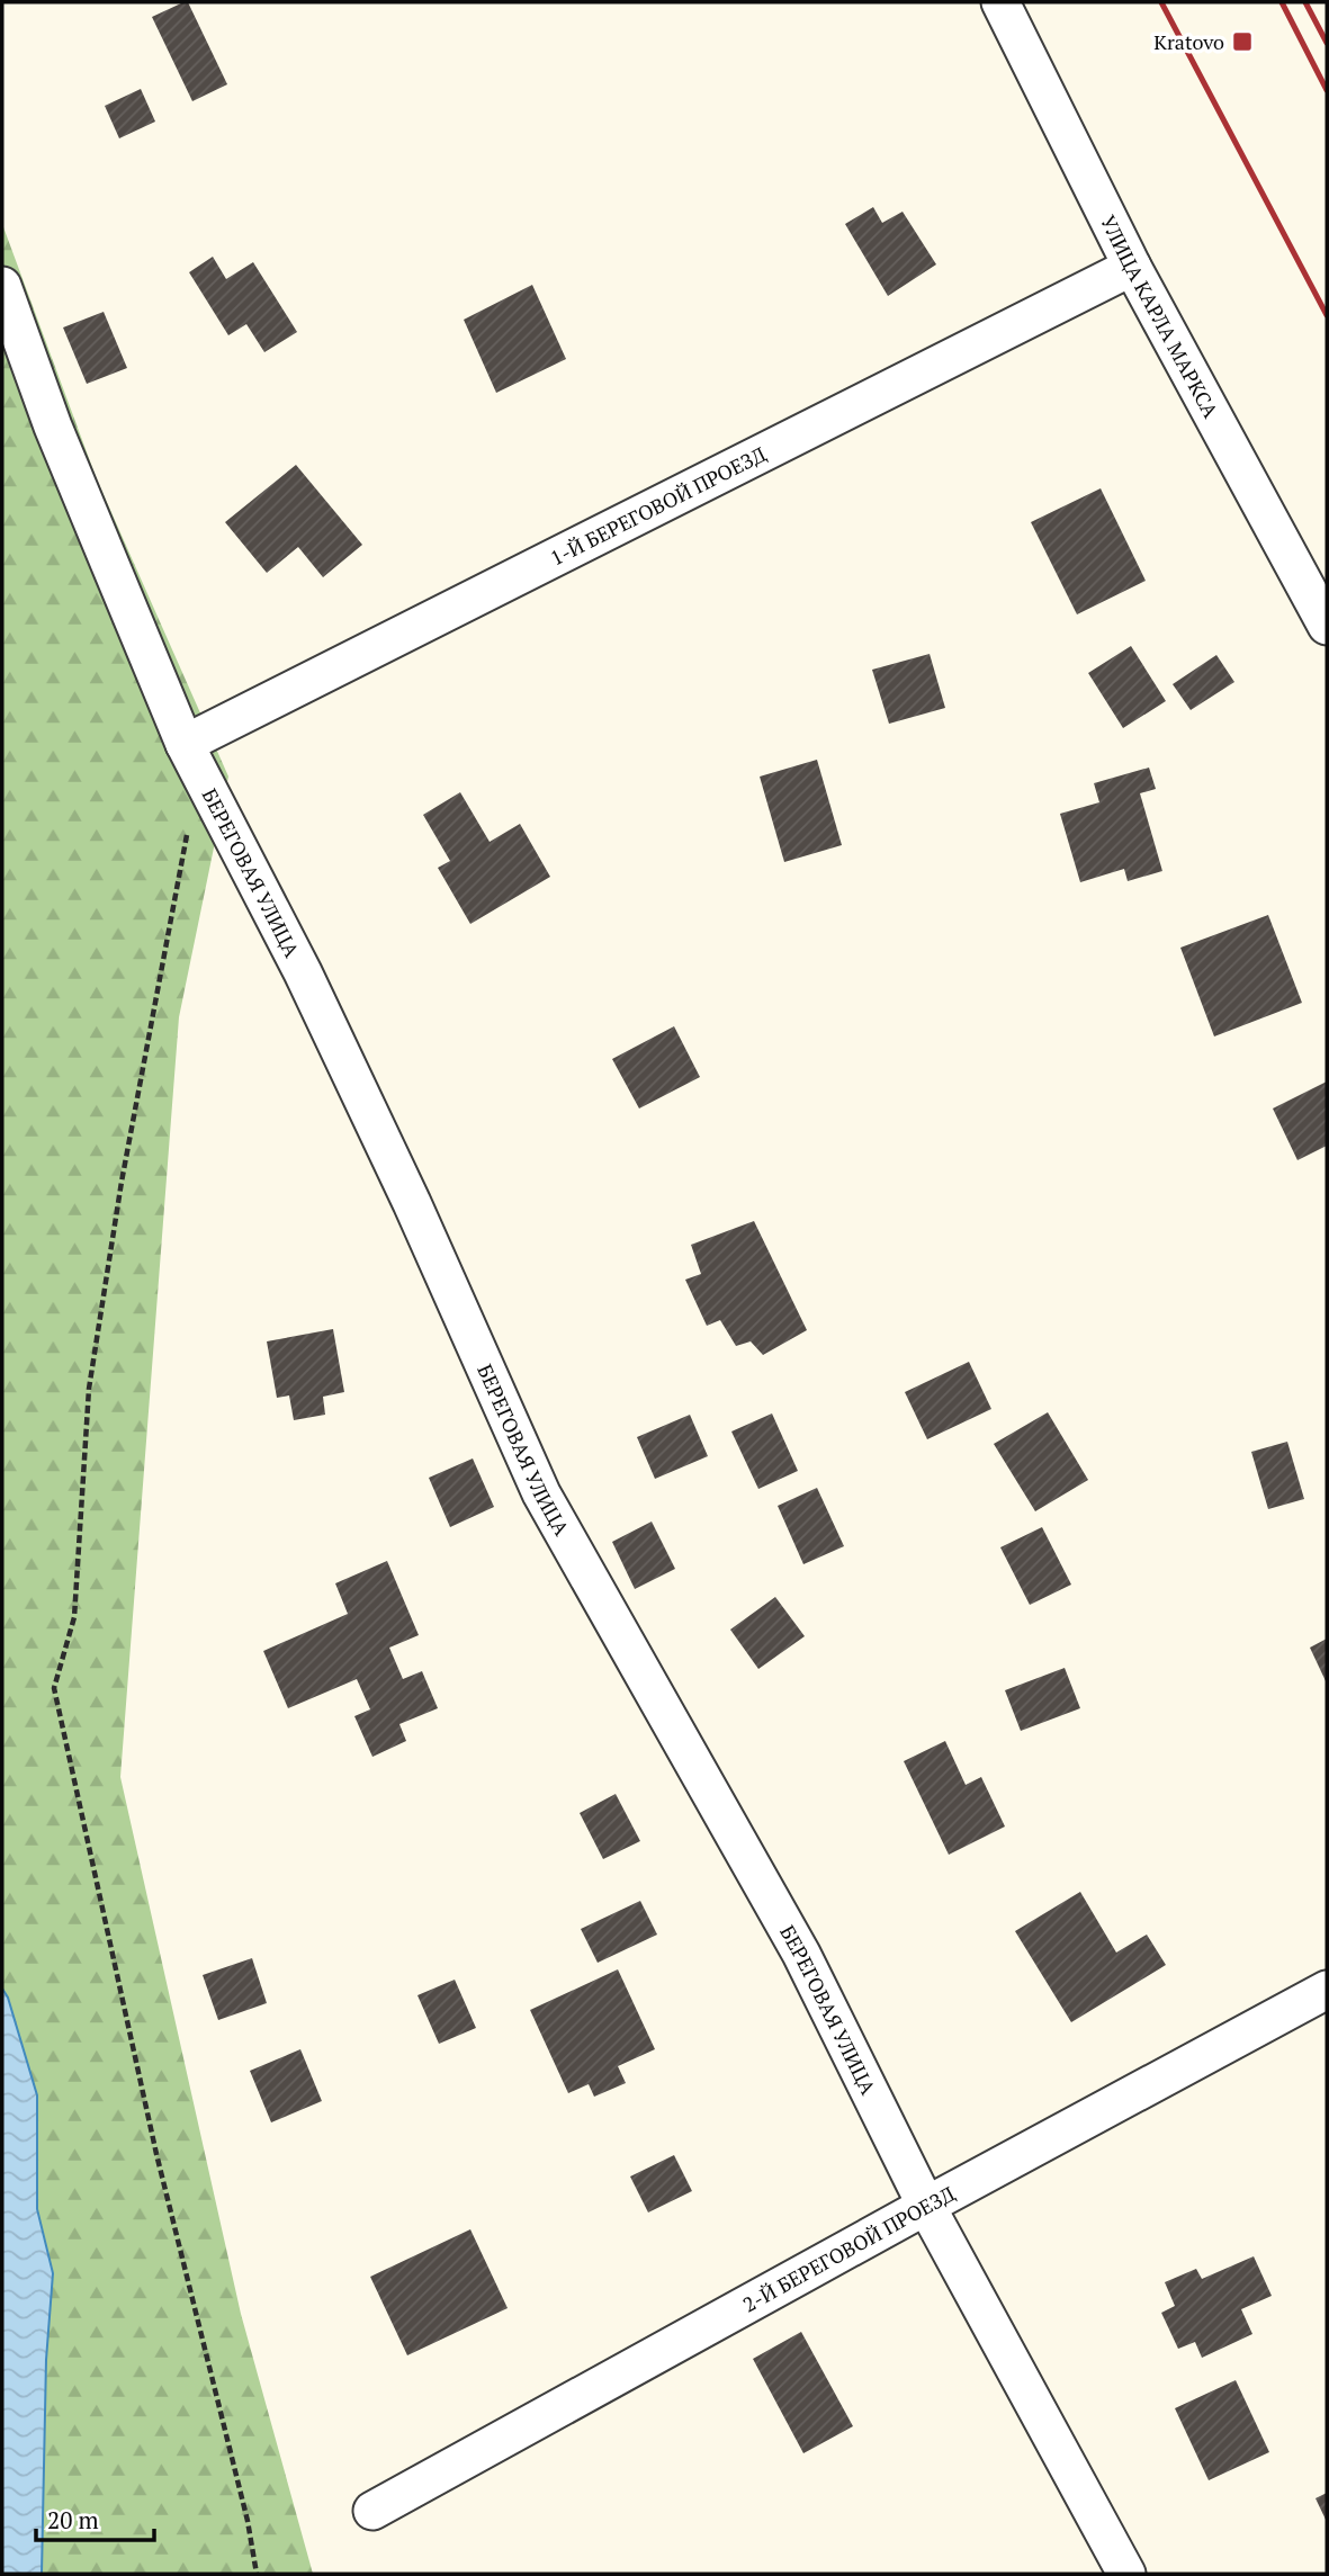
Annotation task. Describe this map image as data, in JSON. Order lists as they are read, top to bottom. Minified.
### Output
{"streets":{"street":["УЛИЦА КАРЛА МАРКСА","1-Й БЕРЕГОВОЙ ПРОЕЗД","БЕРЕГОВАЯ УЛИЦА","2-Й БЕРЕГОВОЙ ПРОЕЗД"]},"crossings":[["УЛИЦА КАРЛА МАРКСА","1-Й БЕРЕГОВОЙ ПРОЕЗД"],["1-Й БЕРЕГОВОЙ ПРОЕЗД","БЕРЕГОВАЯ УЛИЦА"],["БЕРЕГОВАЯ УЛИЦА","2-Й БЕРЕГОВОЙ ПРОЕЗД"]],"places":{"transit":["Kratovo"]},"scale_bar":"20 m"}
